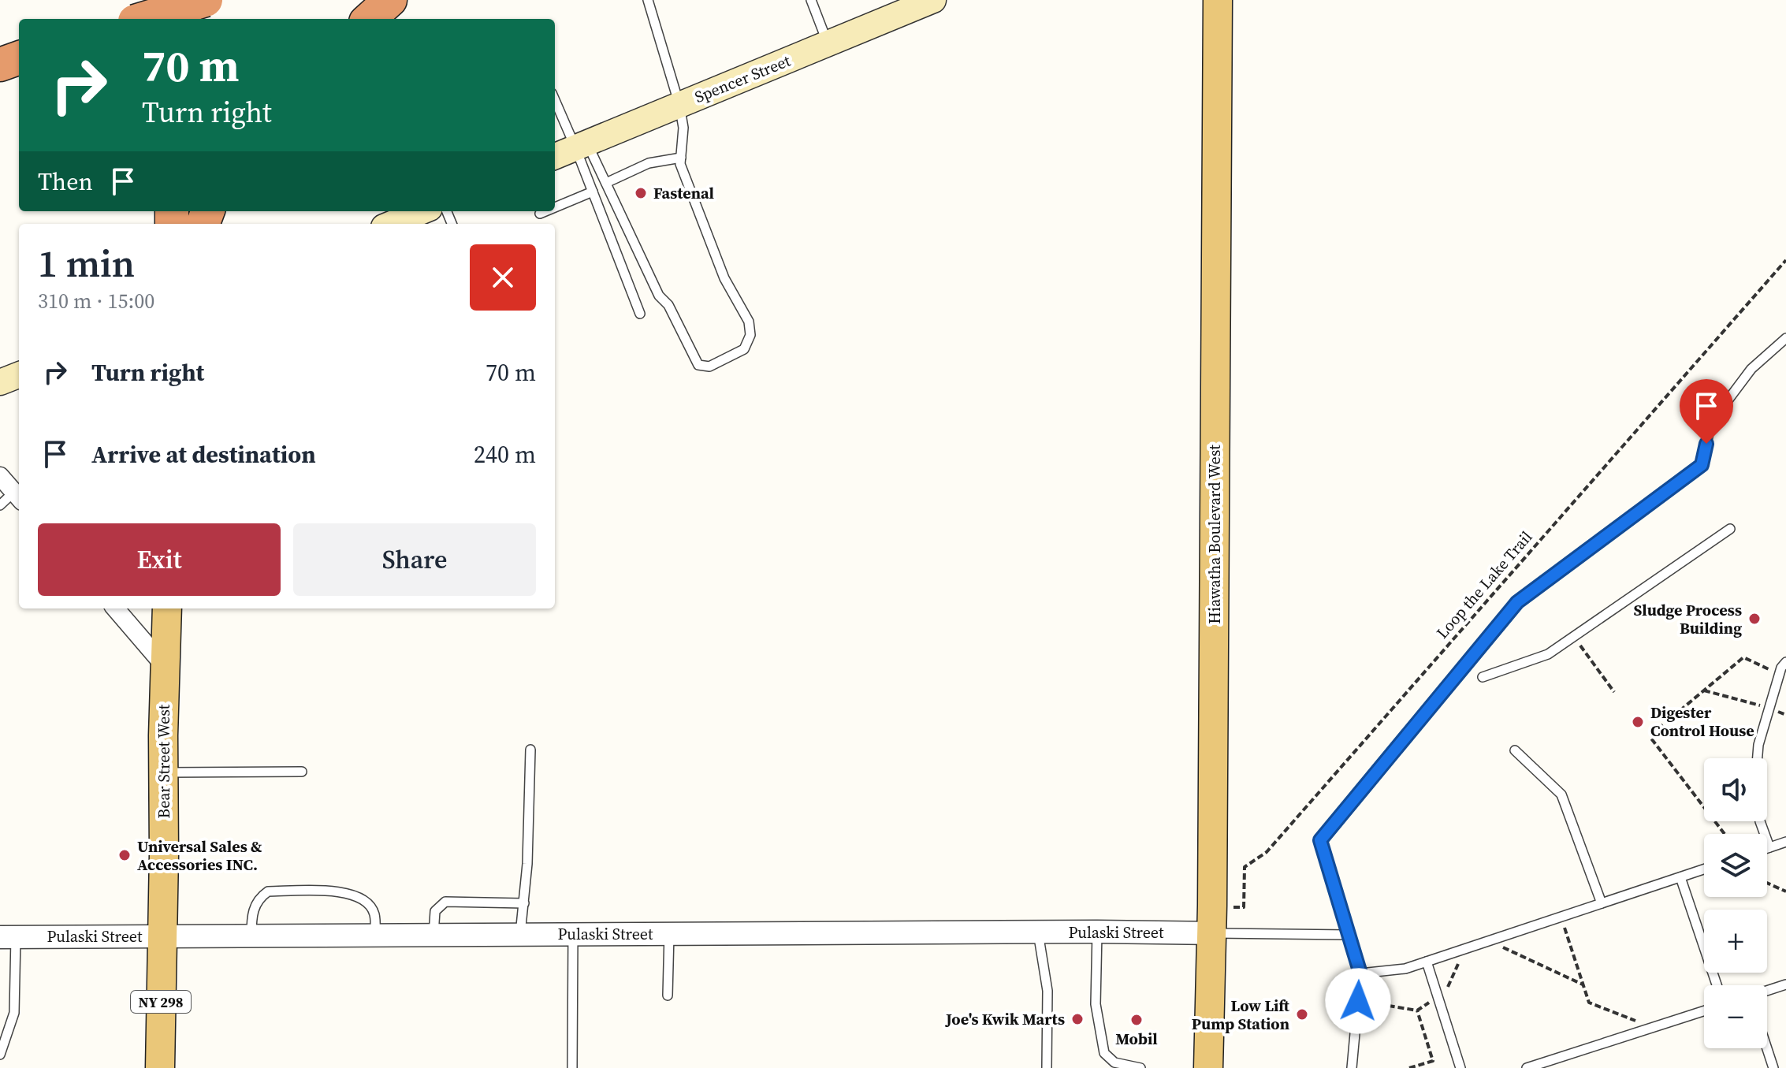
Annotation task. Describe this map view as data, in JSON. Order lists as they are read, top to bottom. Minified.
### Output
{"streets":{"main road":["Spencer Street","Hiawatha Boulevard West","Bear Street West","NY 298"],"street":["Pulaski Street"],"path":["Loop the Lake Trail"]},"crossings":[["Hiawatha Boulevard West","Loop the Lake Trail"],["Hiawatha Boulevard West","Pulaski Street"],["Loop the Lake Trail","Pulaski Street"],["Bear Street West","Pulaski Street"]],"places":["Fastenal","Sludge Process Building","Digester Control House","Universal Sales & Accessories INC.","Low Lift Pump Station","Joe's Kwik Marts","Mobil"],"page":{"turn":["70 m","Turn right"],"then":"Then","heading":["1 min","310 m · 15:00"],"list":[{"name":"Turn right","value":"70 m"},{"name":"Arrive at destination","value":"240 m"}],"buttons":["Exit","Share"],"map_buttons":["+","−"]}}
